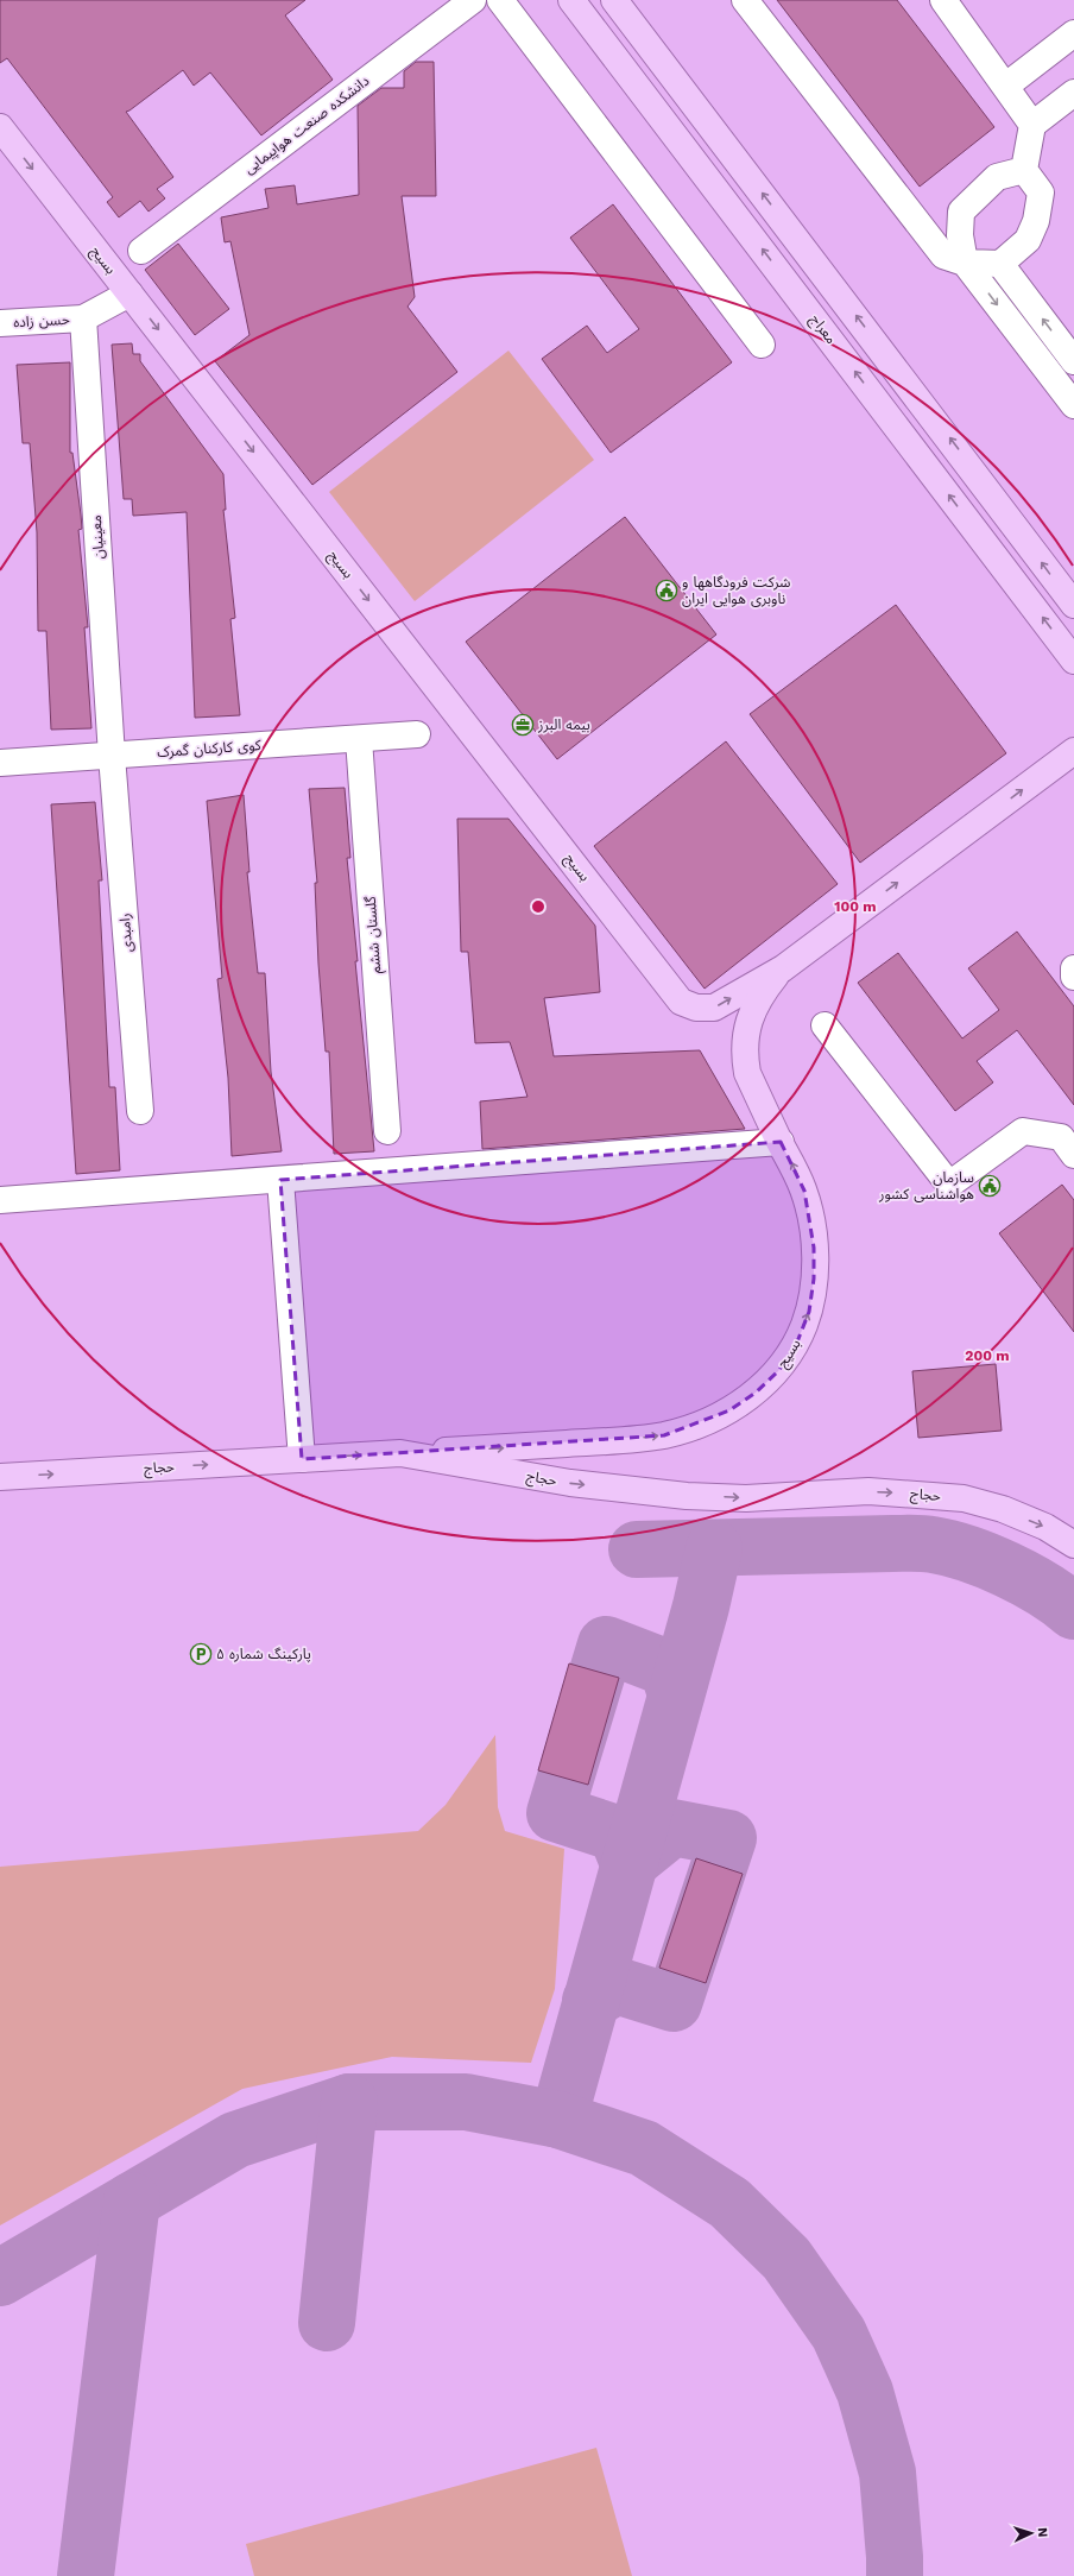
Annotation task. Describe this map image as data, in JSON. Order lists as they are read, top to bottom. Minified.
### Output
{"streets":{"main road":["بسیج","معراج","حجاج"],"street":["دانشکده صنعت هواپیمایی","حسن زاده","معینیان","کوی کارکنان گمرک","رامبدی","گلستان ششم"]},"crossings":[["بسیج","حجاج"],["حسن زاده","معینیان"],["معینیان","کوی کارکنان گمرک"],["معینیان","رامبدی"],["کوی کارکنان گمرک","رامبدی"],["کوی کارکنان گمرک","گلستان ششم"]],"one_way":["حجاج"],"places":{"public building":["شرکت فرودگاهها و ناوبری هوایی ایران","سازمان هواشناسی کشور"],"office":["بیمه البرز"],"parking":["پارکینگ شماره ۵"]},"north":"right","rings":["100 m","200 m"]}
